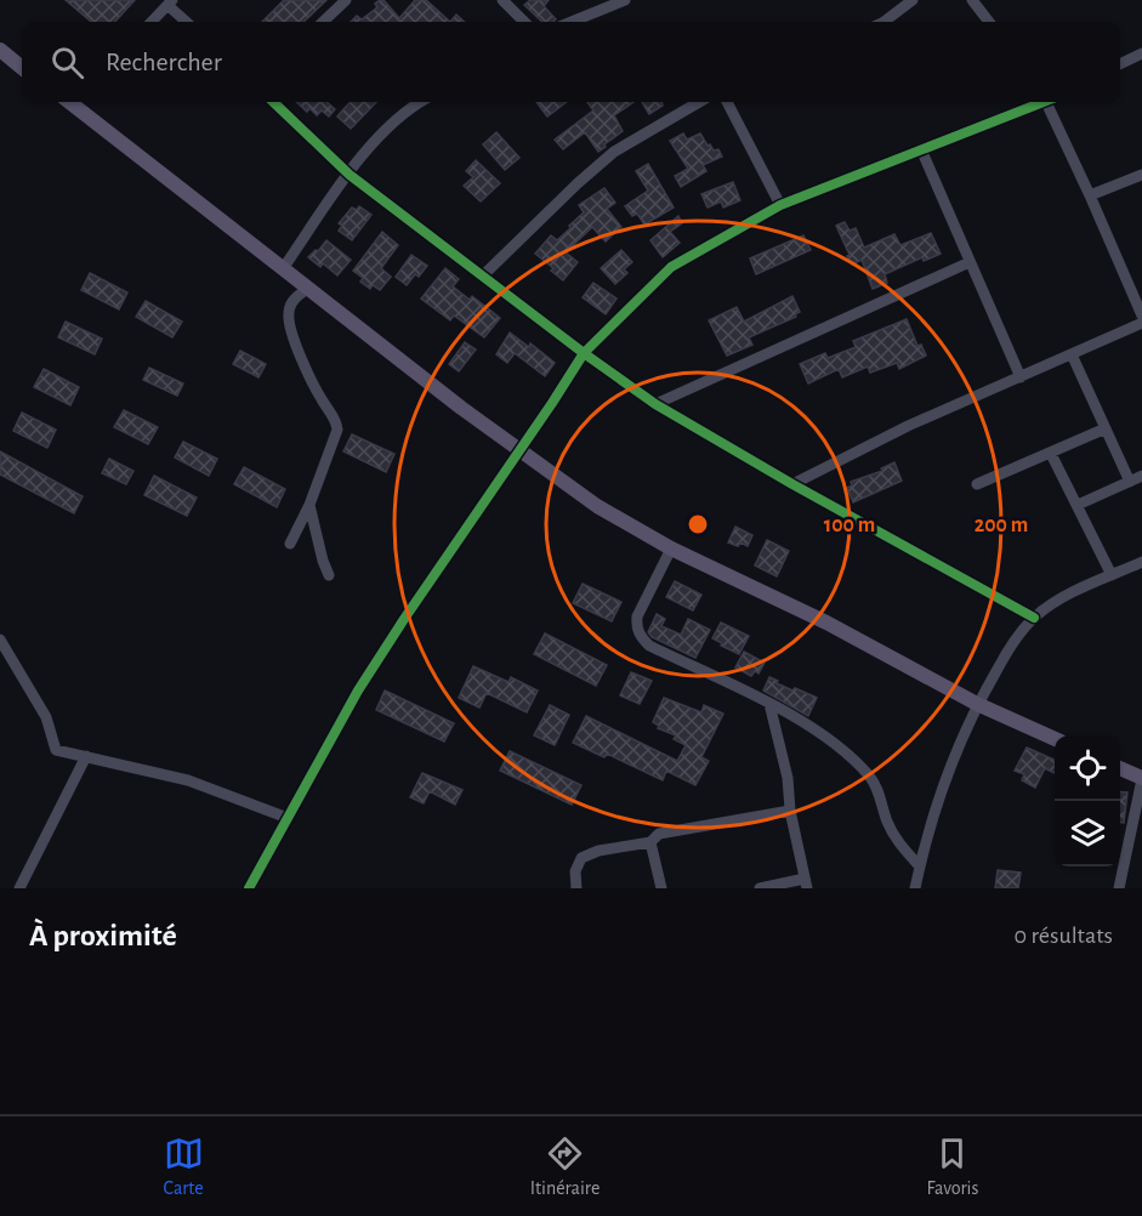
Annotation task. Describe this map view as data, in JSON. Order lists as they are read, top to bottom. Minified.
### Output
{"page":{"search":"Rechercher","heading":["À proximité","0 résultats"],"nav":["Carte","Itinéraire","Favoris"]},"rings":["100 m","200 m"]}
